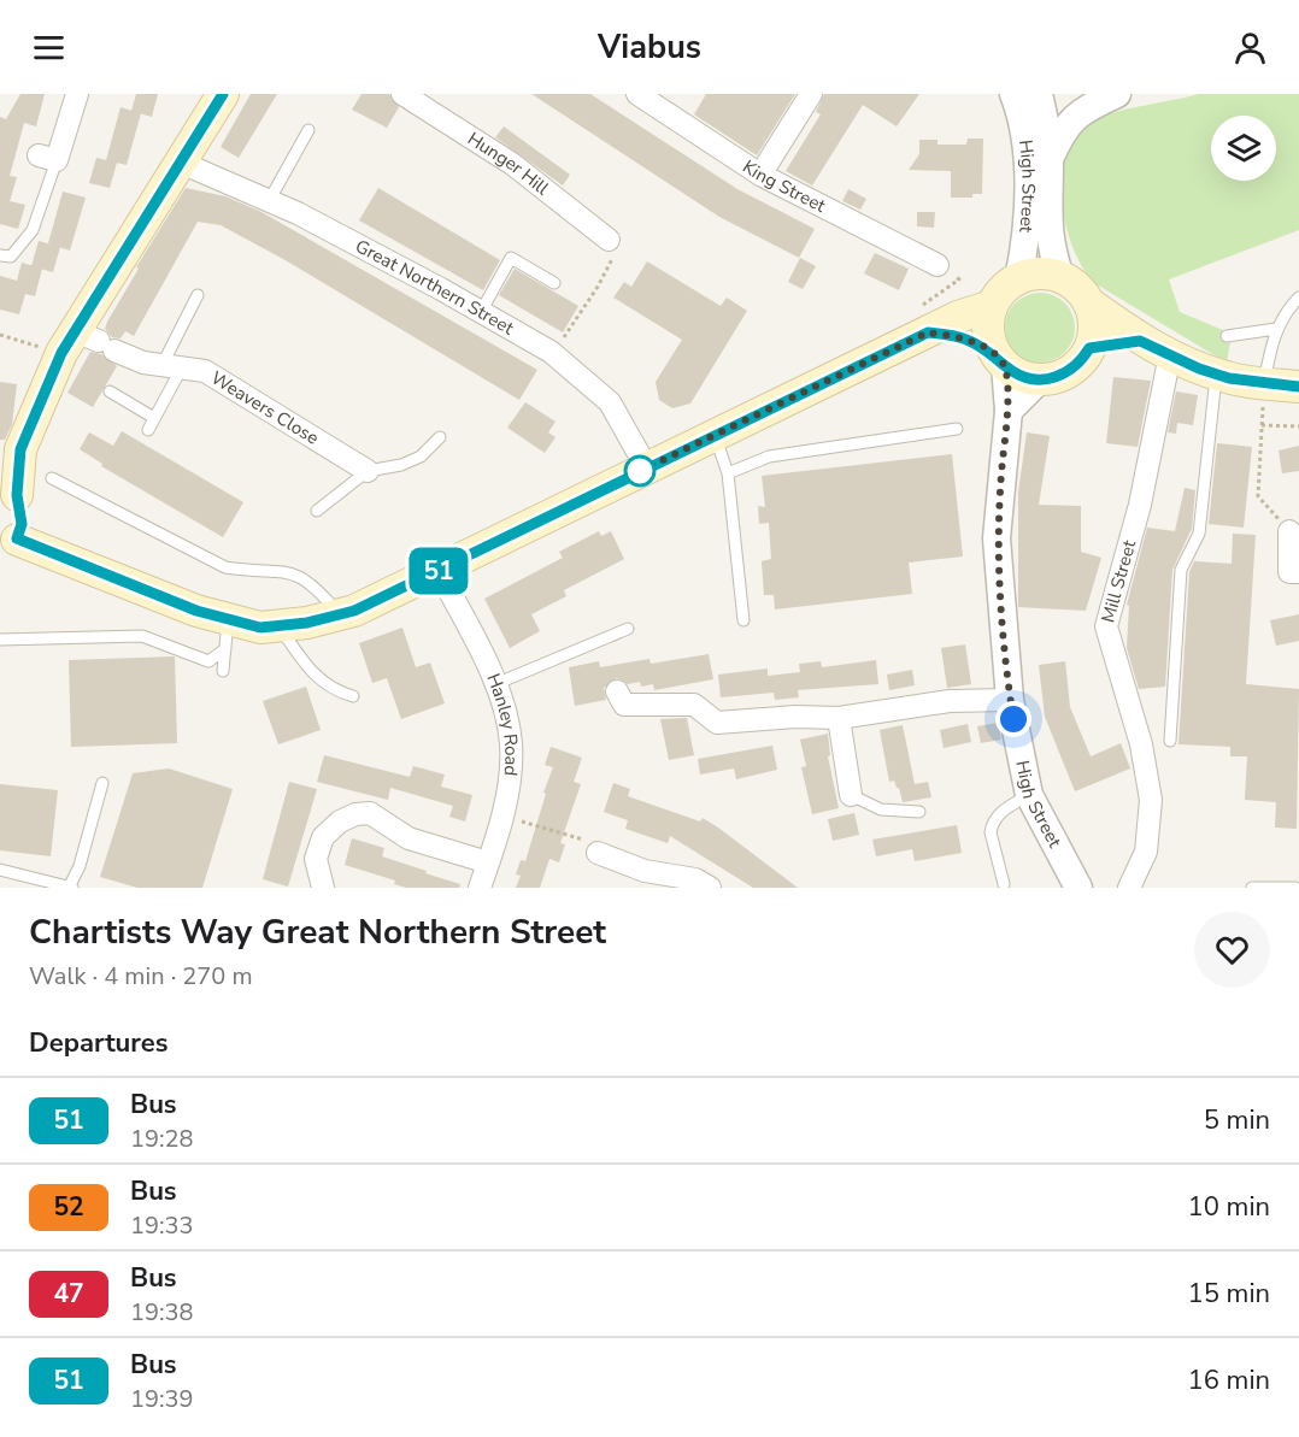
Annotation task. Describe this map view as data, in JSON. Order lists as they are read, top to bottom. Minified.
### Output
{"streets":{"street":["Hunger Hill","King Street","High Street","Great Northern Street","Weavers Close","Mill Street","Hanley Road"]},"lines":["bus line 51"],"page":{"header":"Viabus","on_map":"51","heading":[["Chartists Way Great Northern Street","Walk · 4 min · 270 m"],"Departures"],"list":[{"mark":"51","name":"Bus","note":"19:28","value":"5 min"},{"mark":"52","name":"Bus","note":"19:33","value":"10 min"},{"mark":"47","name":"Bus","note":"19:38","value":"15 min"},{"mark":"51","name":"Bus","note":"19:39","value":"16 min"}]}}
